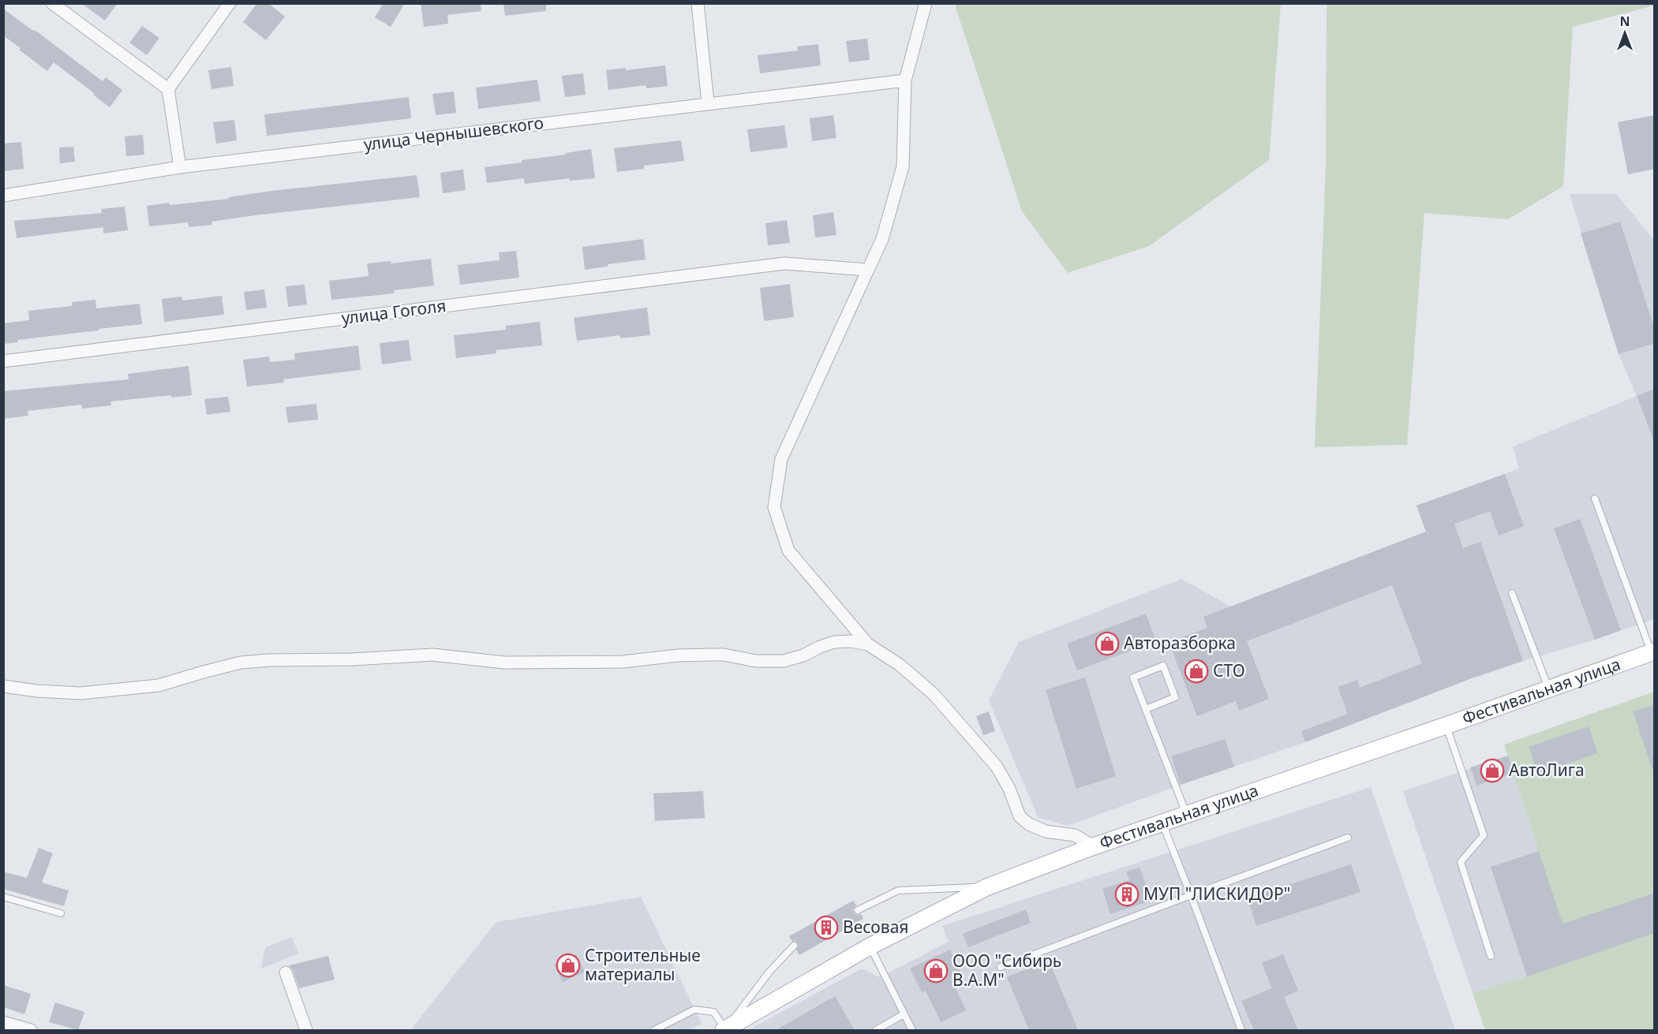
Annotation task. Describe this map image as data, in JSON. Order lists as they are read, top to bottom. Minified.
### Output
{"streets":{"main road":["Фестивальная улица"],"street":["улица Чернышевского","улица Гоголя"]},"places":{"shop":["Авторазборка","СТО","АвтоЛига","Строительные материалы","ООО \"Сибирь В.А.М\""],"building":["МУП \"ЛИСКИДОР\"","Весовая"]},"north":"top"}
